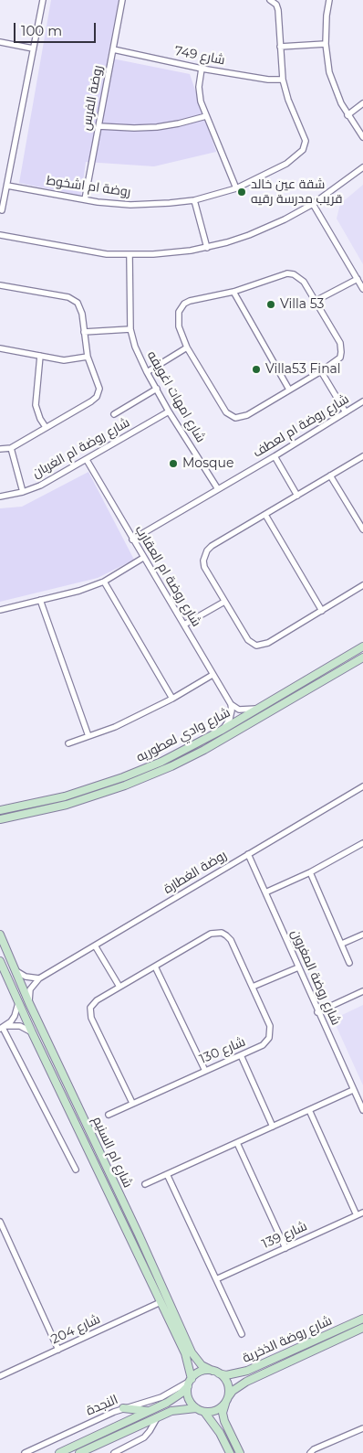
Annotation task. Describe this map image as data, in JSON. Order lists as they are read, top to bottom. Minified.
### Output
{"streets":{"street":["شارع 749","روضة الفرس","روضة ام اشخوط","شارع امهات اغويفه","شارع روضة ام لعطف","شارع روضة ام الغربان","شارع روضة ام العقارب","شارع وادي لعطوريه","روضة الغطارة","شارع روضة المغرون","شارع 130","شارع ام السنيم","شارع 139","شارع 204","شارع روضة الذخرية","النجدة"]},"crossings":[["شارع 749","روضة الفرس"],["شارع 749","روضة ام اشخوط"],["روضة الفرس","روضة ام اشخوط"],["شارع امهات اغويفه","شارع روضة ام لعطف"],["شارع امهات اغويفه","شارع روضة ام الغربان"],["شارع روضة ام لعطف","شارع روضة ام العقارب"],["شارع روضة ام الغربان","شارع روضة ام العقارب"],["روضة الغطارة","شارع روضة المغرون"],["شارع ام السنيم","شارع 204"],["شارع ام السنيم","شارع روضة الذخرية"],["شارع ام السنيم","النجدة"],["شارع روضة الذخرية","النجدة"]],"places":["شقة عين خالد قريب مدرسة رقيه","Villa 53","Villa53 Final","Mosque"],"scale_bar":"100 m"}
